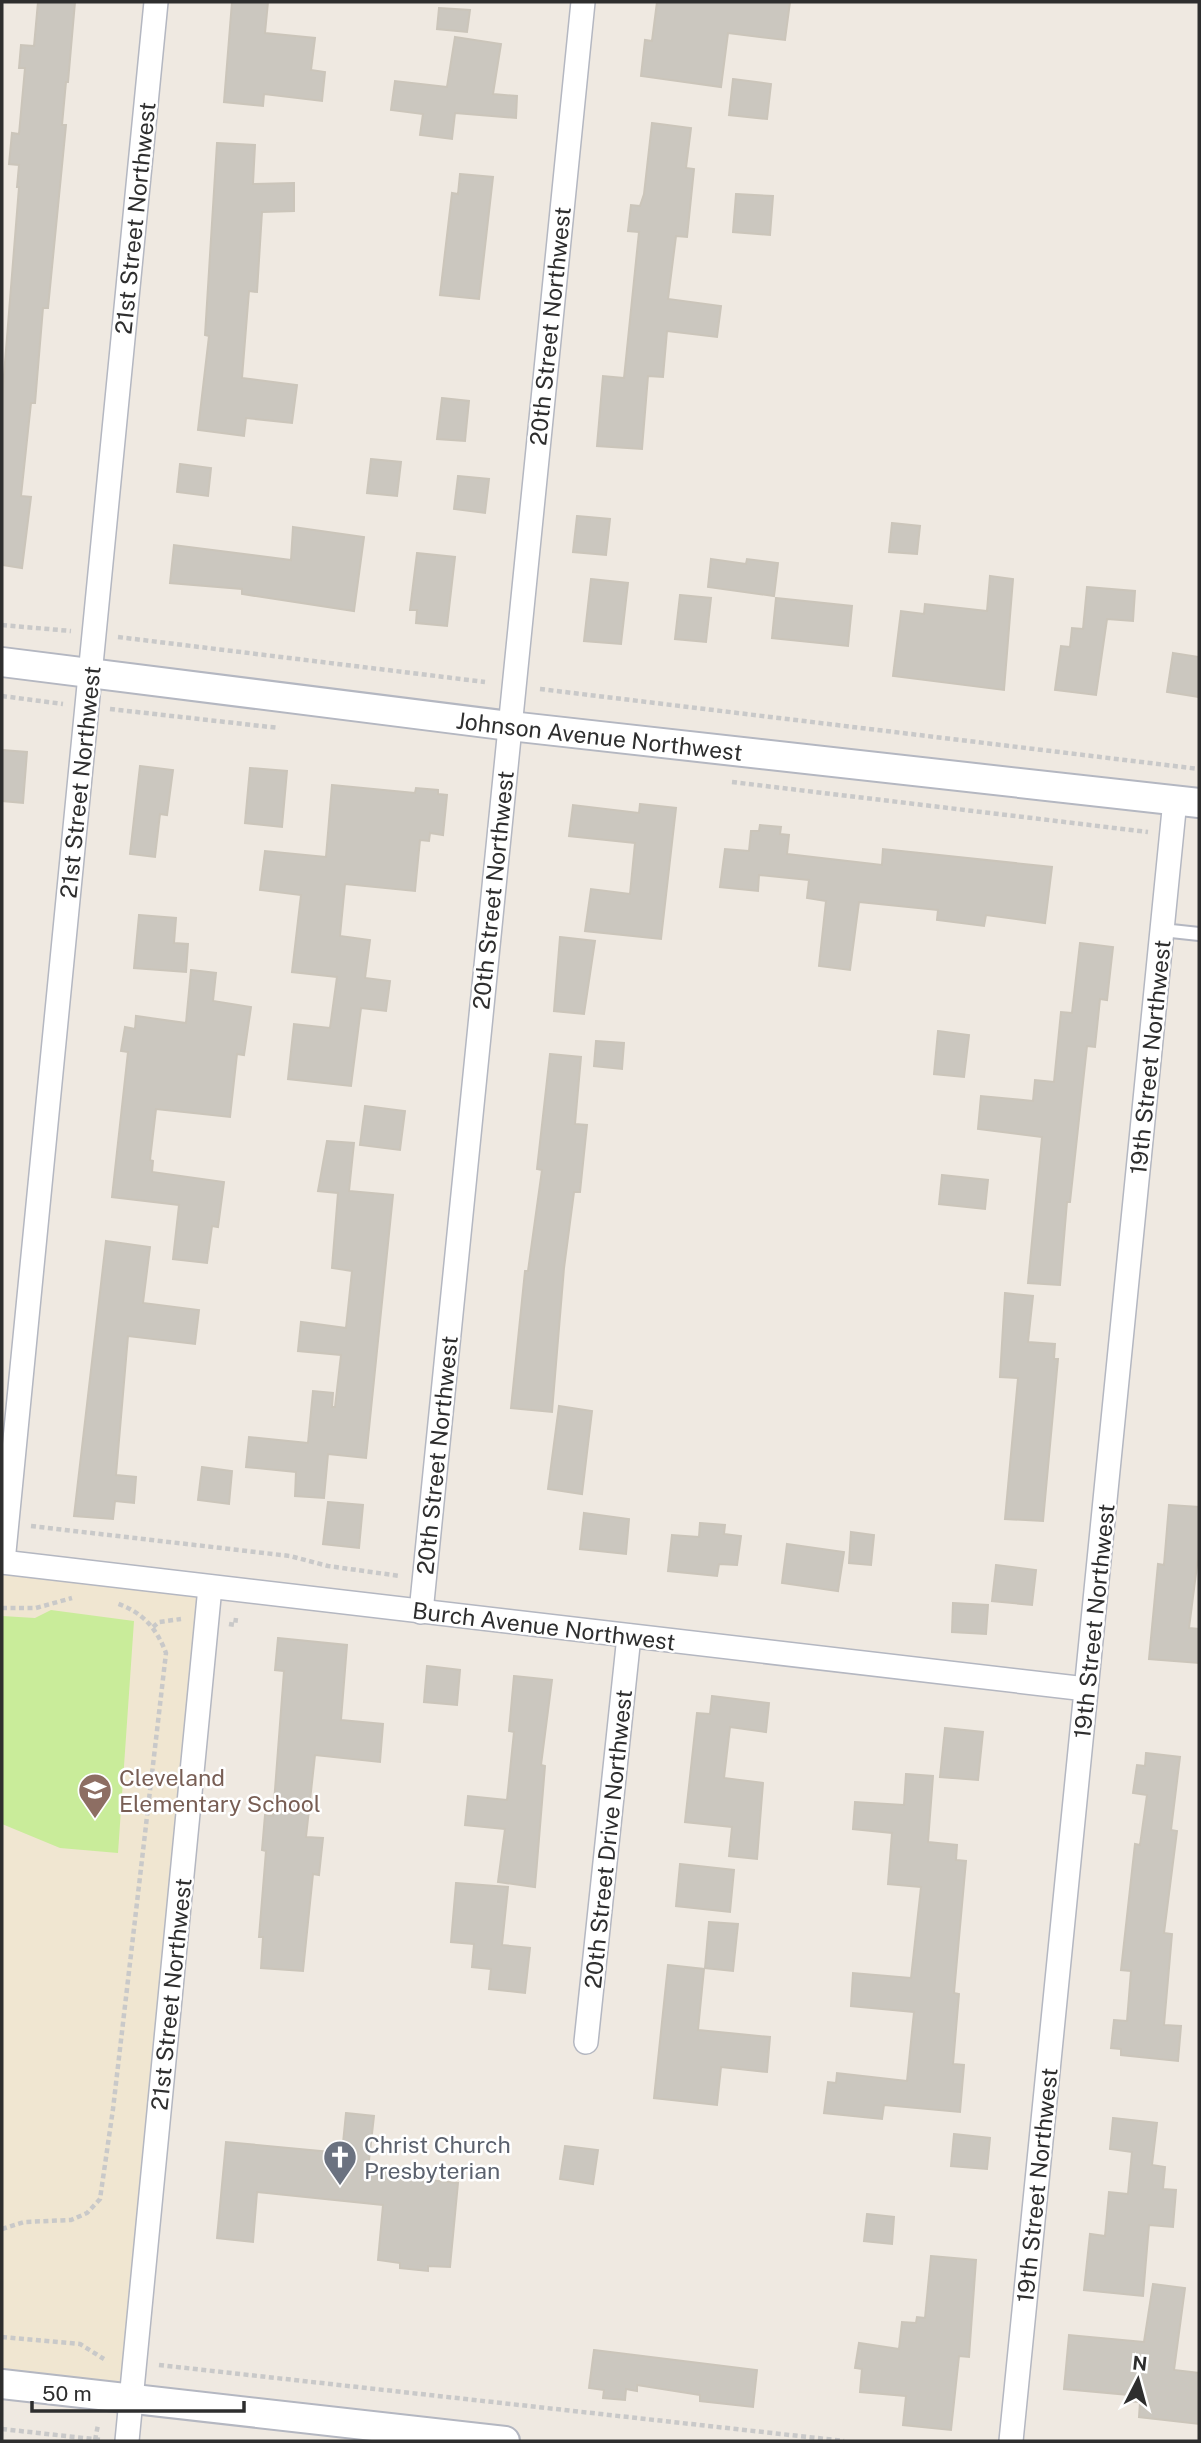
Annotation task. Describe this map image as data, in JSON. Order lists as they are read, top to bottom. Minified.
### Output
{"streets":{"street":["21st Street Northwest","20th Street Northwest","Johnson Avenue Northwest","19th Street Northwest","Burch Avenue Northwest","20th Street Drive Northwest"]},"crossings":[["21st Street Northwest","Johnson Avenue Northwest"],["21st Street Northwest","Burch Avenue Northwest"],["20th Street Northwest","Johnson Avenue Northwest"],["20th Street Northwest","Burch Avenue Northwest"],["Johnson Avenue Northwest","19th Street Northwest"],["19th Street Northwest","Burch Avenue Northwest"],["Burch Avenue Northwest","20th Street Drive Northwest"]],"places":{"school or university":["Cleveland Elementary School"],"church":["Christ Church Presbyterian"]},"scale_bar":"50 m","north":"top"}
